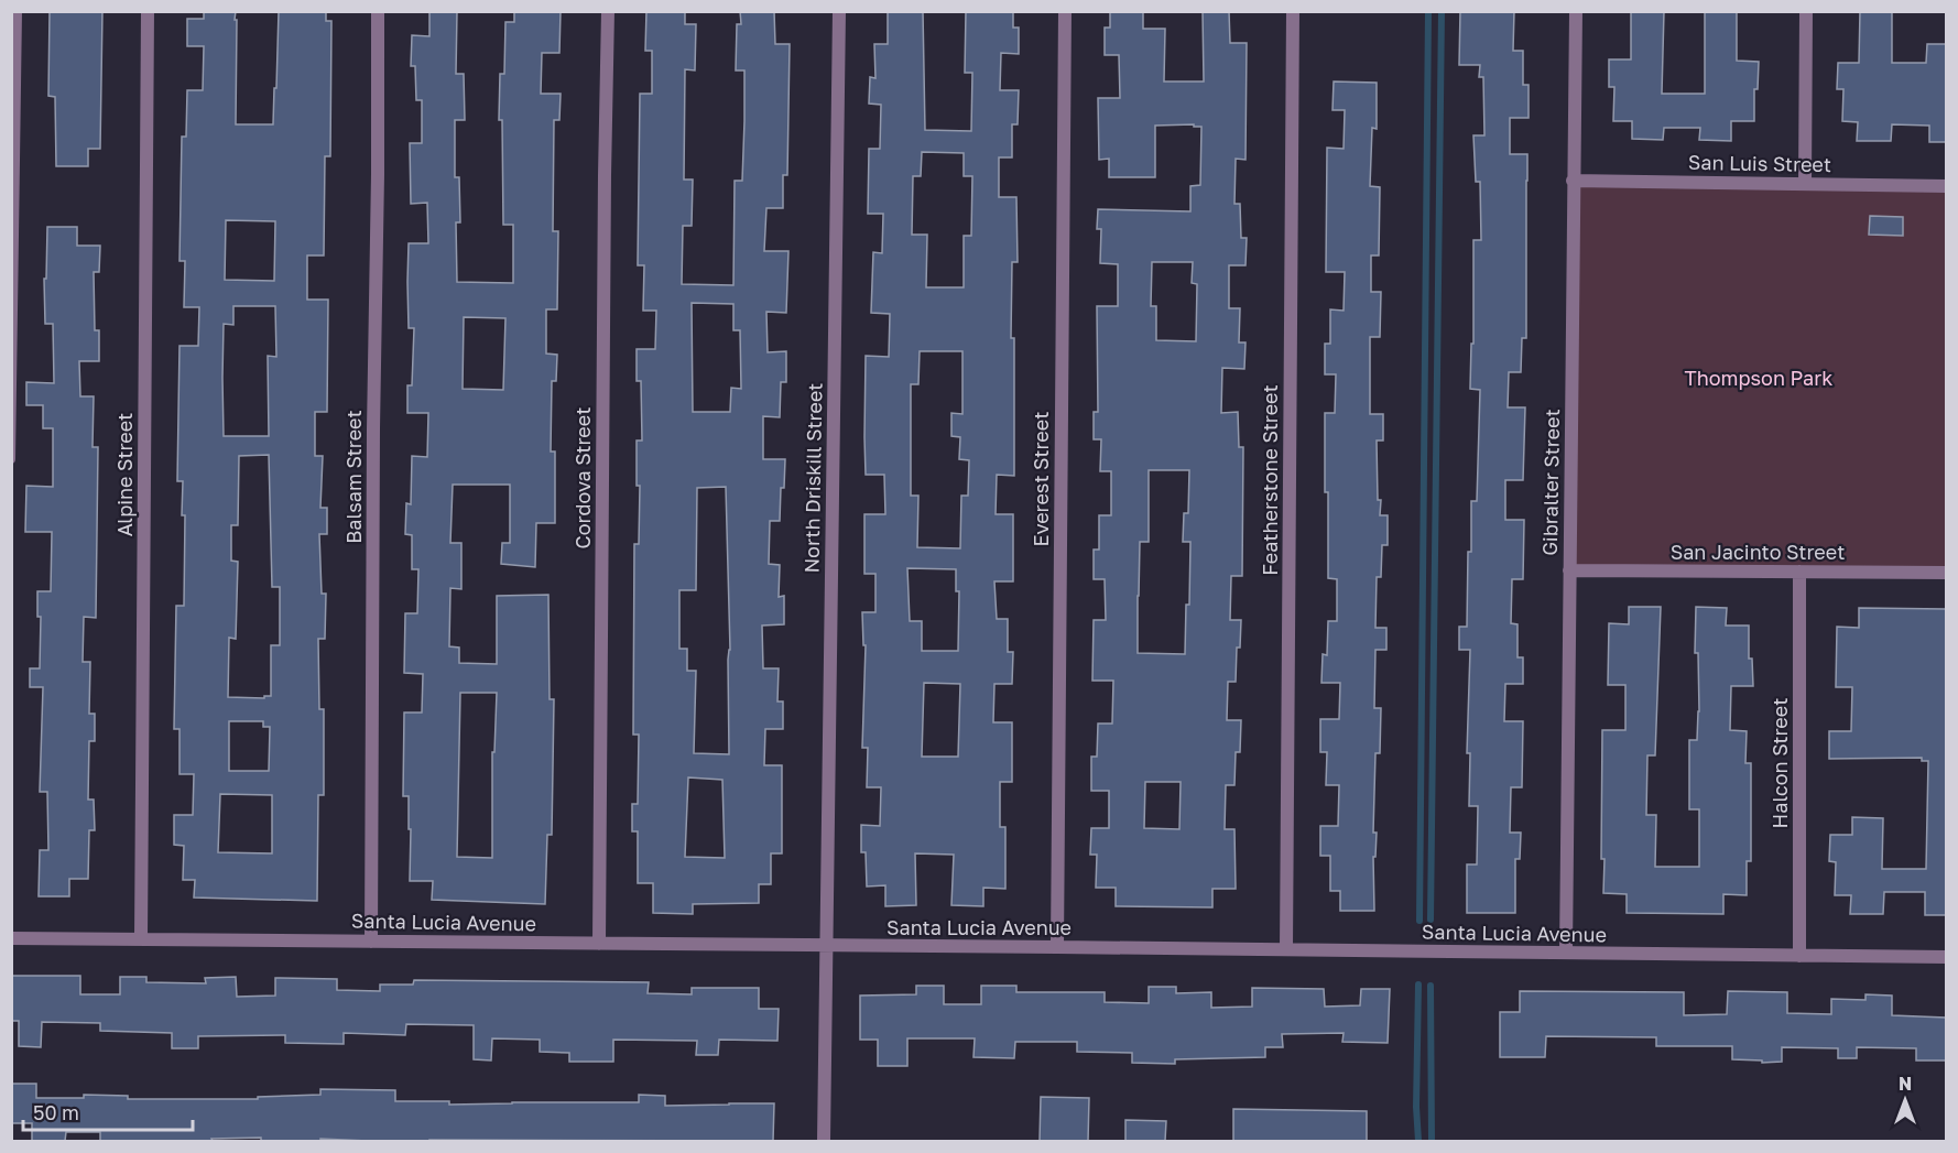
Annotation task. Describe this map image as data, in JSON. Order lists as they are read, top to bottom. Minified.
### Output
{"streets":{"street":["San Luis Street","Alpine Street","Balsam Street","Cordova Street","North Driskill Street","Everest Street","Featherstone Street","Gibralter Street","San Jacinto Street","Halcon Street","Santa Lucia Avenue"]},"crossings":[["San Luis Street","Gibralter Street"],["Alpine Street","Santa Lucia Avenue"],["Balsam Street","Santa Lucia Avenue"],["Cordova Street","Santa Lucia Avenue"],["North Driskill Street","Santa Lucia Avenue"],["Everest Street","Santa Lucia Avenue"],["Featherstone Street","Santa Lucia Avenue"],["Gibralter Street","San Jacinto Street"],["Gibralter Street","Santa Lucia Avenue"],["San Jacinto Street","Halcon Street"],["Halcon Street","Santa Lucia Avenue"]],"parks":["Thompson Park"],"scale_bar":"50 m","north":"top"}
